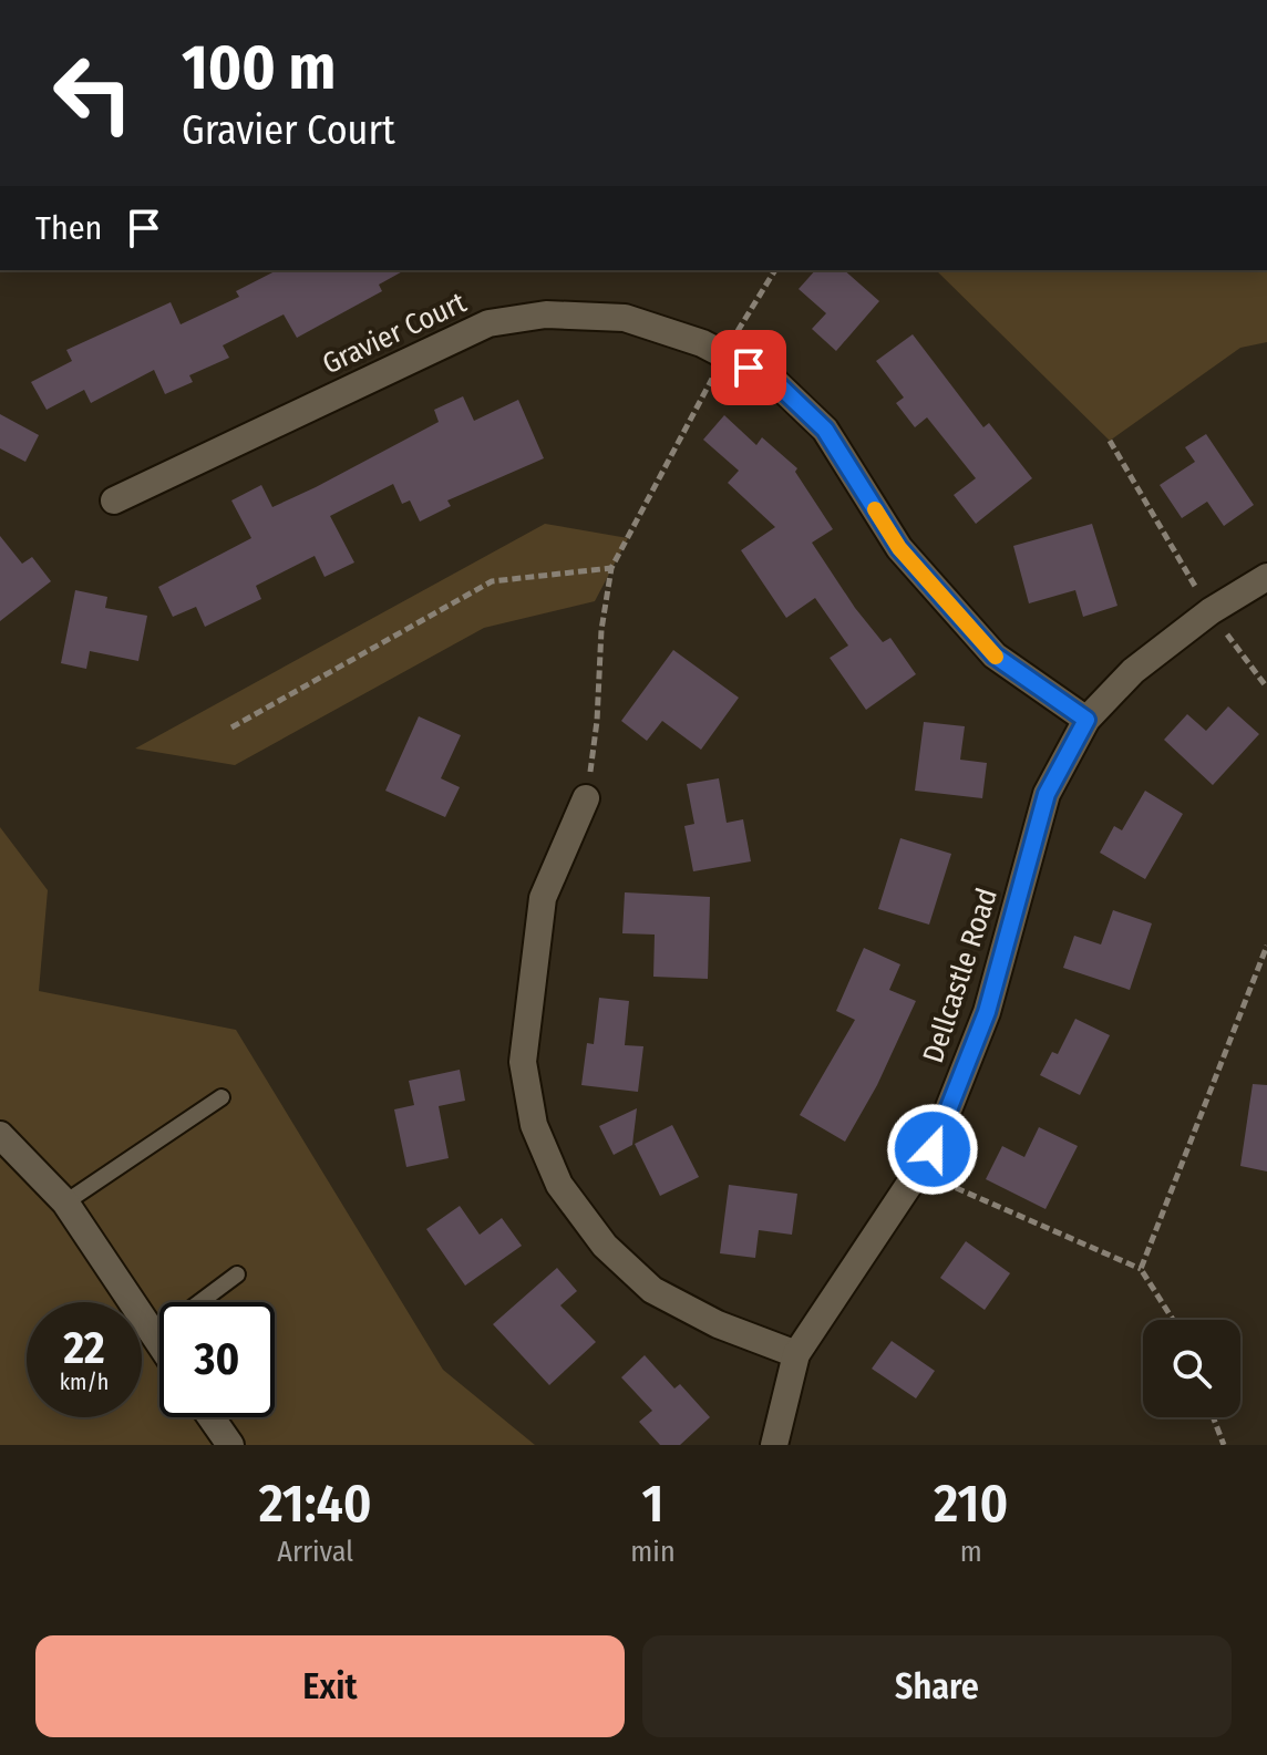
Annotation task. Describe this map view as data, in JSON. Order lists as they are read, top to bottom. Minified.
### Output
{"streets":{"street":["Gravier Court","Dellcastle Road"]},"crossings":[["Gravier Court","Dellcastle Road"]],"page":{"turn":["100 m","Gravier Court"],"then":"Then","speed":"22 km/h","limit":"30","eta":["21:40","Arrival","1","min","210","m"],"buttons":["Exit","Share"]}}
